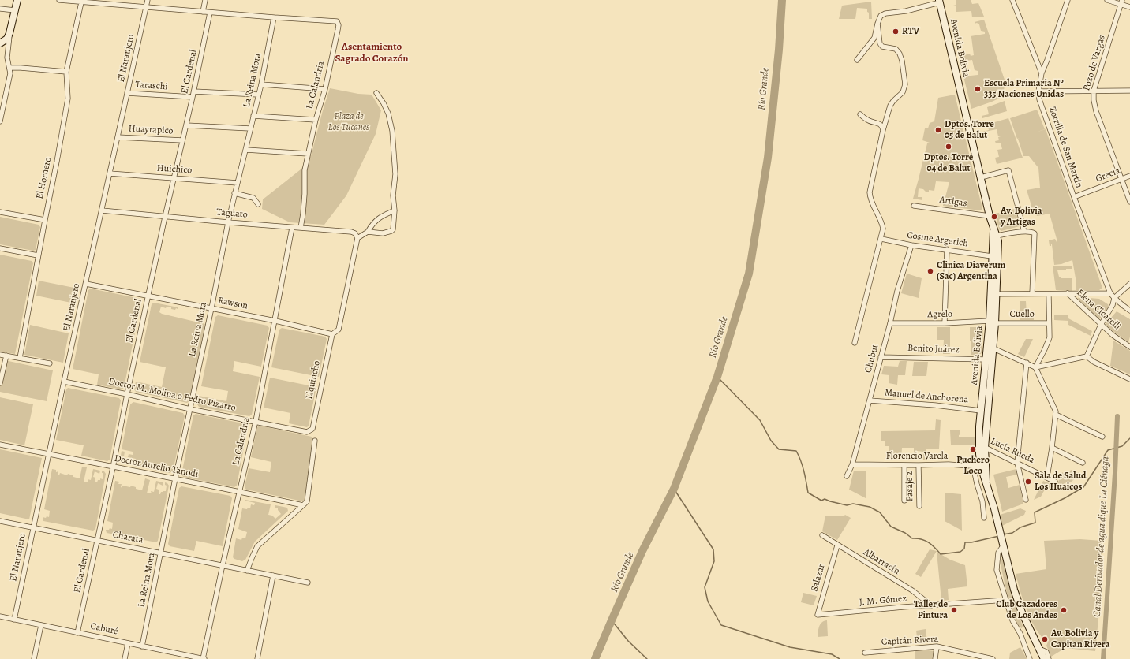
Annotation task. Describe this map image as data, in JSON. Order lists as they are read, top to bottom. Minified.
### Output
{"streets":{"street":["Avenida Bolivia","El Naranjero","Pozo de Vargas","El Cardenal","La Reina Mora","La Calandria","Taraschi","Huayrapico","Zorrilla de San Martín","Huichico","Grecia","El Hornero","Artigas","Taguato","Cosme Argerich","Rawson","Elena Cicarelli","Agrelo","Cuello","Benito Juárez","Chubut","Liquincho","Doctor M. Molina o Pedro Pizarro","Manuel de Anchorena","Lucía Rueda","Florencio Varela","Doctor Aurelio Tanodi","Pasaje 2","Charata","Albarracín","Salazar","J. M. Gómez","Caburé","Capitán Rivera"]},"crossings":[["Avenida Bolivia","Artigas"],["Avenida Bolivia","Cosme Argerich"],["Avenida Bolivia","Elena Cicarelli"],["Avenida Bolivia","Agrelo"],["Avenida Bolivia","Cuello"],["Avenida Bolivia","Benito Juárez"],["Avenida Bolivia","Manuel de Anchorena"],["Avenida Bolivia","Lucía Rueda"],["Avenida Bolivia","Florencio Varela"],["El Naranjero","Taraschi"],["El Naranjero","Huayrapico"],["El Naranjero","Huichico"],["El Naranjero","Taguato"],["El Naranjero","Rawson"],["El Naranjero","Doctor M. Molina o Pedro Pizarro"],["El Naranjero","Doctor Aurelio Tanodi"],["El Naranjero","Charata"],["El Naranjero","Caburé"],["Pozo de Vargas","Grecia"],["El Cardenal","Taraschi"],["El Cardenal","Huayrapico"],["El Cardenal","Huichico"],["El Cardenal","Taguato"],["El Cardenal","Rawson"],["El Cardenal","Doctor M. Molina o Pedro Pizarro"],["El Cardenal","Doctor Aurelio Tanodi"],["El Cardenal","Charata"],["El Cardenal","Caburé"],["La Reina Mora","La Calandria"],["La Reina Mora","Huayrapico"],["La Reina Mora","Huichico"],["La Reina Mora","Taguato"],["La Reina Mora","Rawson"],["La Reina Mora","Doctor M. Molina o Pedro Pizarro"],["La Reina Mora","Doctor Aurelio Tanodi"],["La Reina Mora","Charata"],["La Reina Mora","Caburé"],["La Calandria","Taguato"],["La Calandria","Rawson"],["La Calandria","Doctor M. Molina o Pedro Pizarro"],["La Calandria","Doctor Aurelio Tanodi"],["La Calandria","Charata"],["La Calandria","Caburé"],["Zorrilla de San Martín","Grecia"],["Cosme Argerich","Chubut"],["Rawson","Liquincho"],["Agrelo","Cuello"],["Agrelo","Chubut"],["Benito Juárez","Chubut"],["Chubut","Manuel de Anchorena"],["Chubut","Florencio Varela"],["Liquincho","Doctor M. Molina o Pedro Pizarro"],["Florencio Varela","Pasaje 2"],["Albarracín","Salazar"],["Albarracín","J. M. Gómez"],["Salazar","J. M. Gómez"]],"districts":["Asentamiento Sagrado Corazón"],"water":["Río Grande","Canal Derivador de agua dique La Ciénaga"],"parks":["Plaza de Los Tucanes"],"places":["RTV","Escuela Primaria Nº 335 Naciones Unidas","Dptos. Torre 05 de Balut","Dptos. Torre 04 de Balut","Av. Bolivia y Artigas","Clinica Diaverum (Sac) Argentina","Puchero Loco","Sala de Salud Los Huaicos","Taller de Pintura","Club Cazadores de Los Andes","Av. Bolivia y Capitan Rivera"]}
